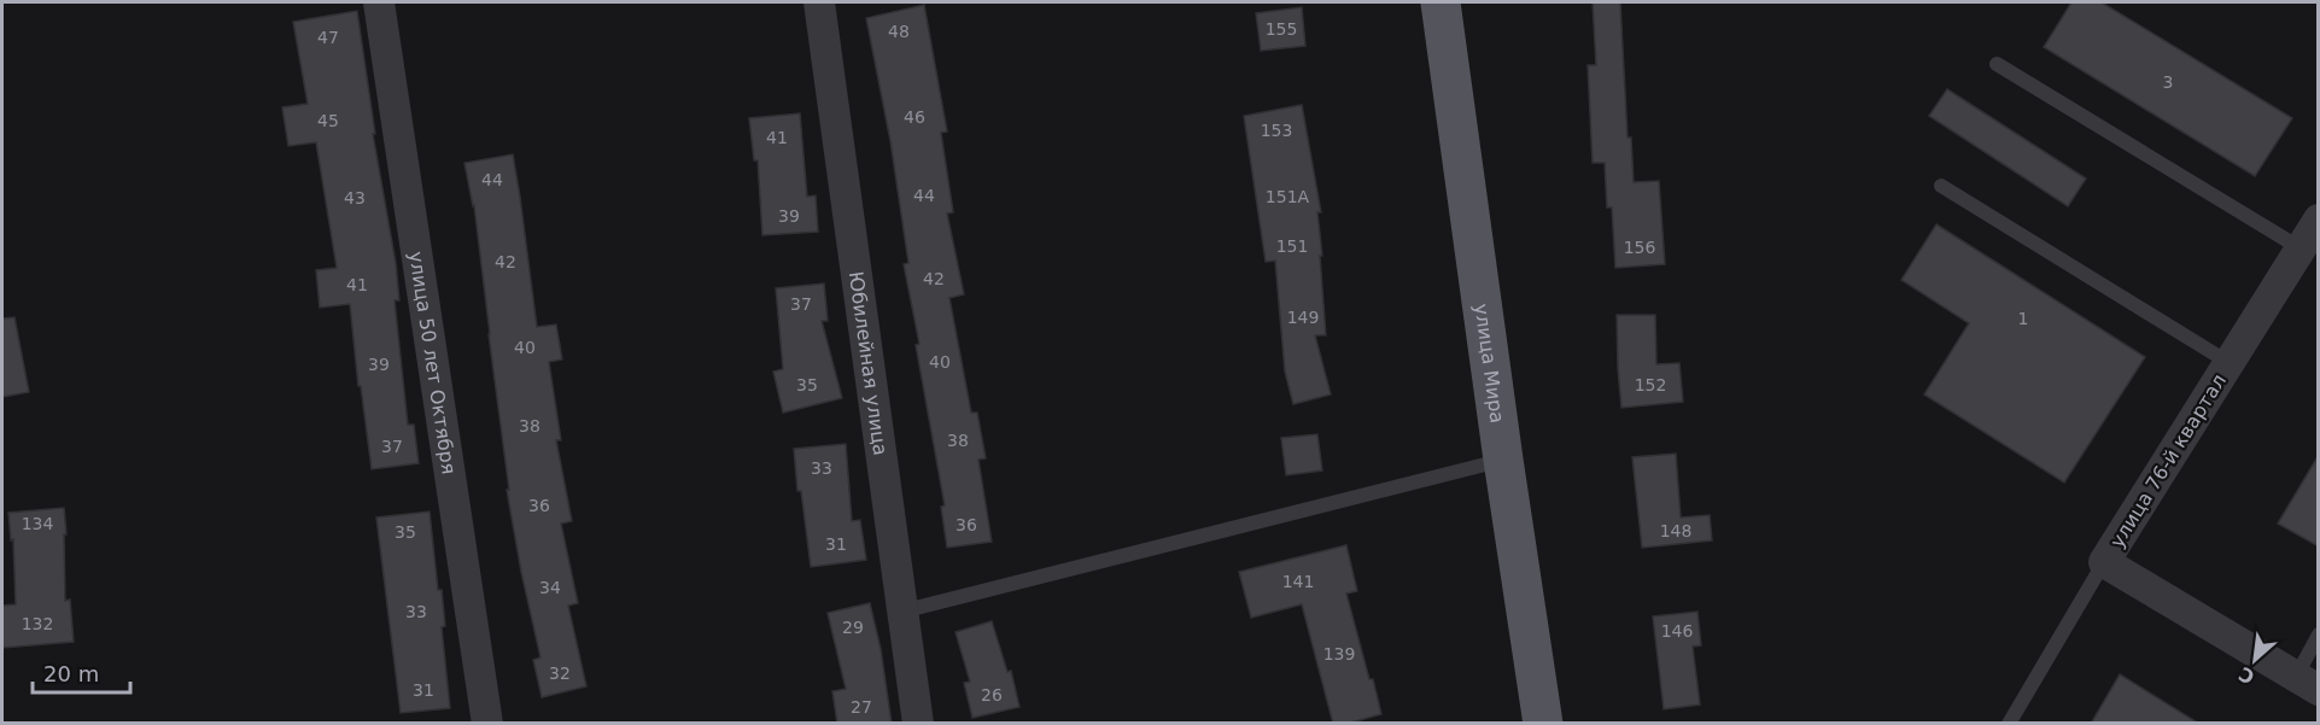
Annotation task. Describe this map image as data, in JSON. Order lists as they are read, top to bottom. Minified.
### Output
{"streets":{"main road":["улица Мира"],"street":["улица 50 лет Октября","Юбилейная улица","улица 76-й квартал"]},"house_numbers":["155","48","47","3","46","45","153","41","44","44","151А","43","39","151","156","42","42","41","37","149","1","40","40","39","35","152","38","38","37","33","36","134","36","148","35","31","141","34","33","132","29","146","139","32","31","26","27"],"scale_bar":"20 m","north":"bottom left"}
